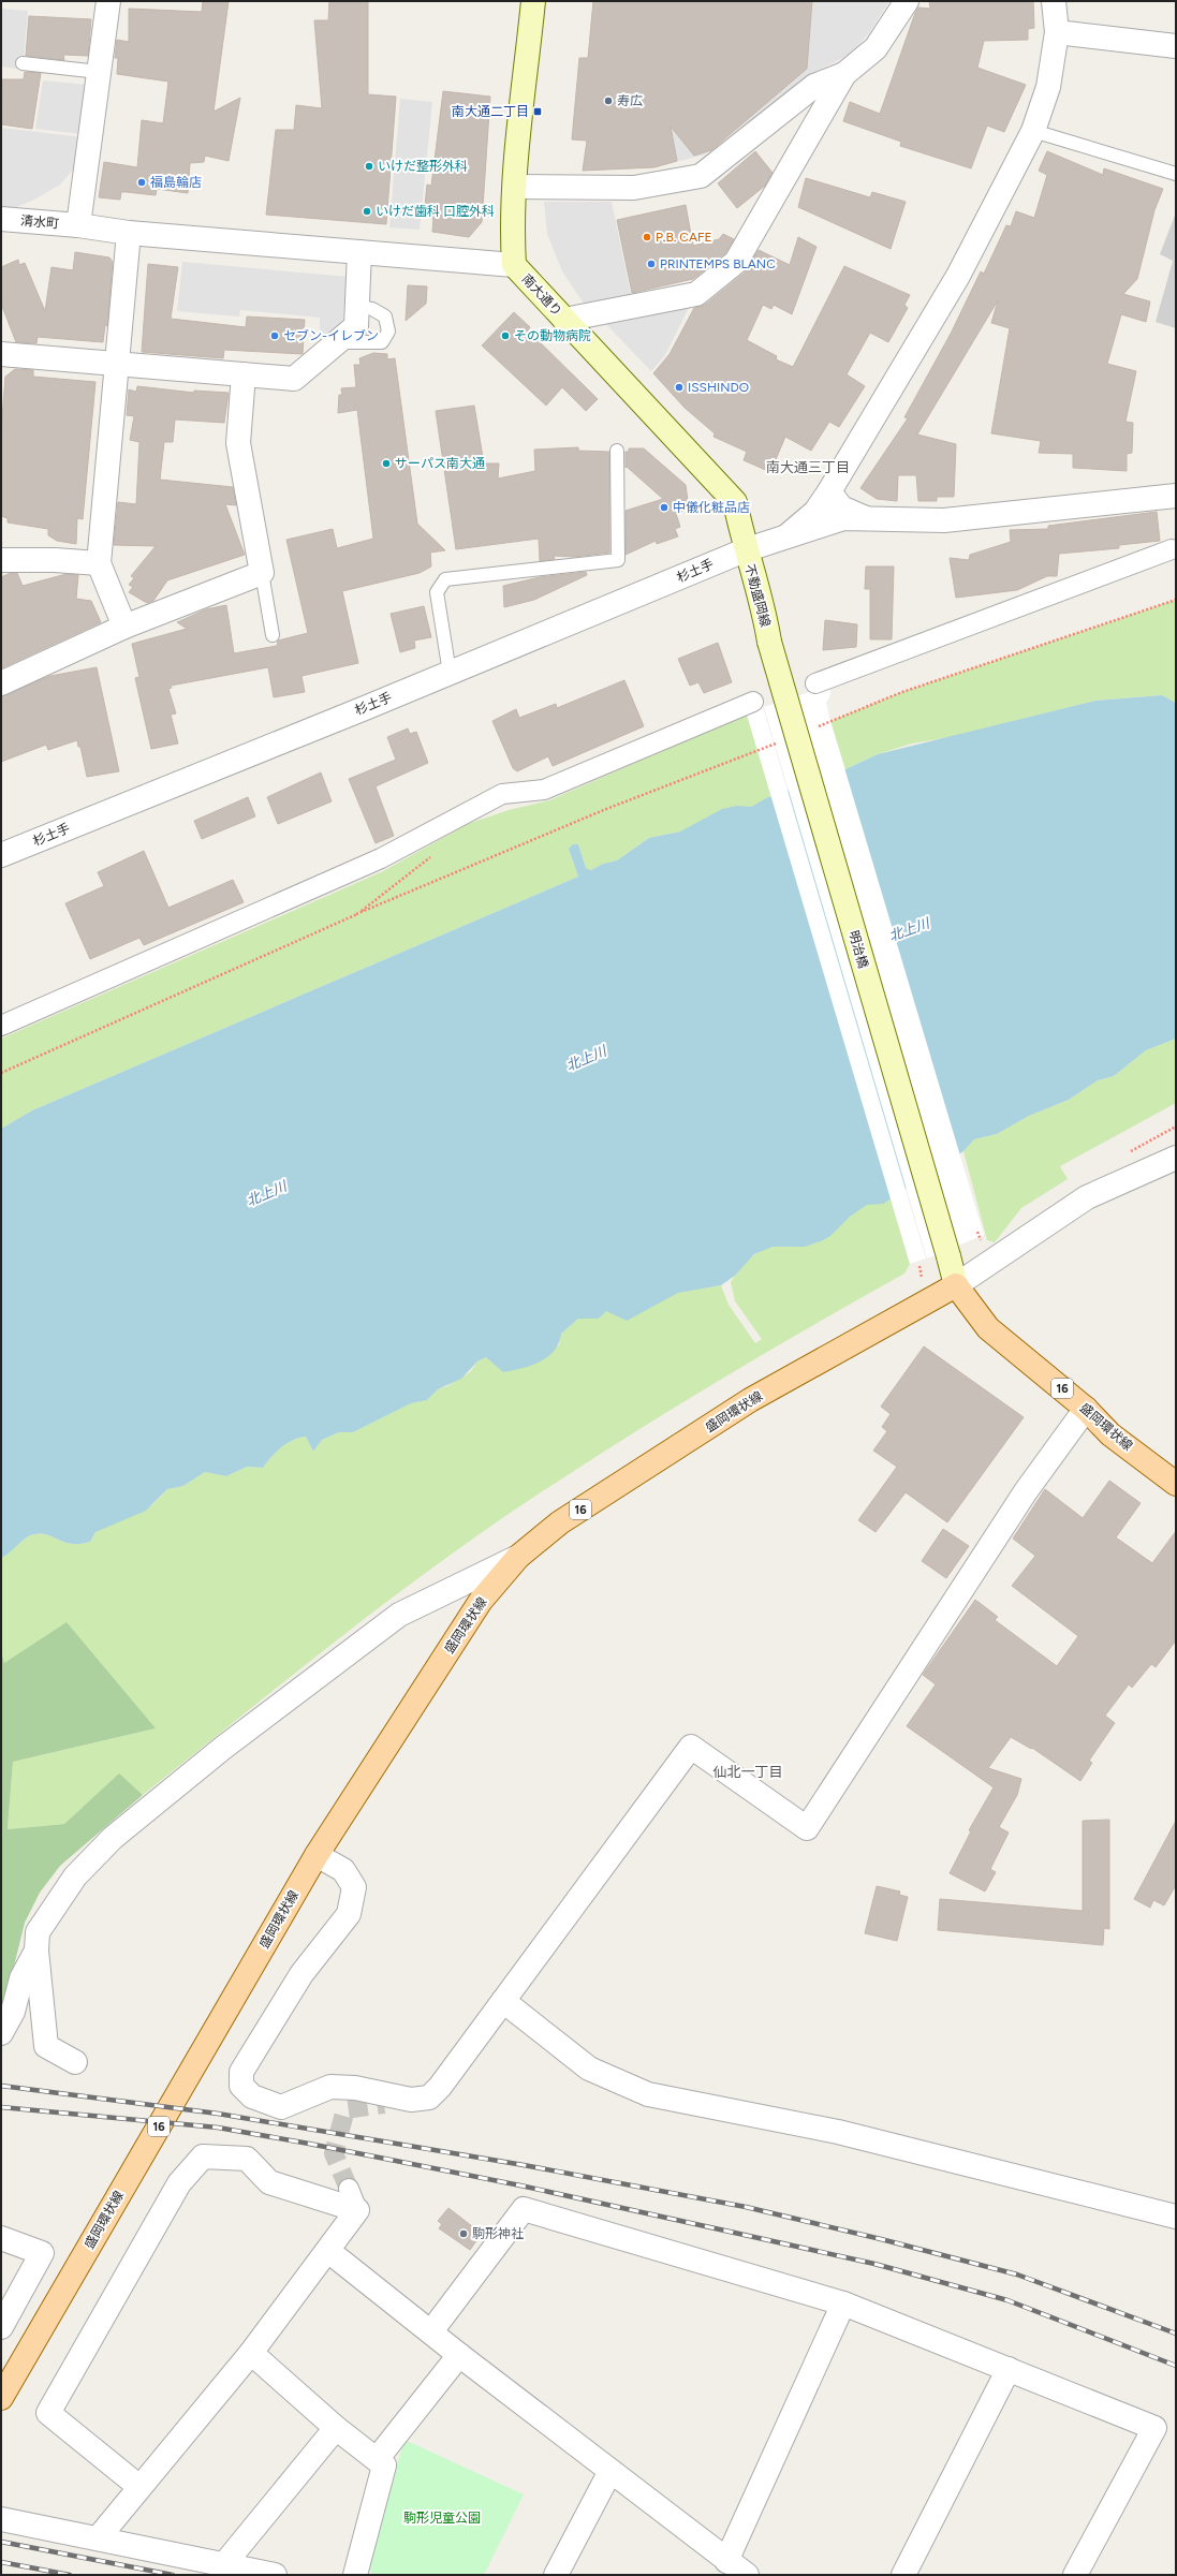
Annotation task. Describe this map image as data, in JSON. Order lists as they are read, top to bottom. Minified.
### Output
{"streets":{"main road":["南大通り","不動盛岡線","明治橋","16","盛岡環状線"],"street":["清水町","杉土手"]},"crossings":[["清水町","南大通り"],["南大通り","杉土手"],["南大通り","不動盛岡線"],["杉土手","不動盛岡線"],["不動盛岡線","明治橋"],["明治橋","盛岡環状線"]],"districts":["南大通三丁目","仙北一丁目"],"water":["北上川"],"parks":["駒形児童公園"],"places":{"other":["寿広","いけだ整形外科","福島輪店","いけだ歯科 口腔外科","P.B. CAFE","PRINTEMPS BLANC","セブン-イレブン","その動物病院","ISSHINDO","サーパス南大通","中儀化粧品店","駒形神社"],"transit":["南大通二丁目"]}}
